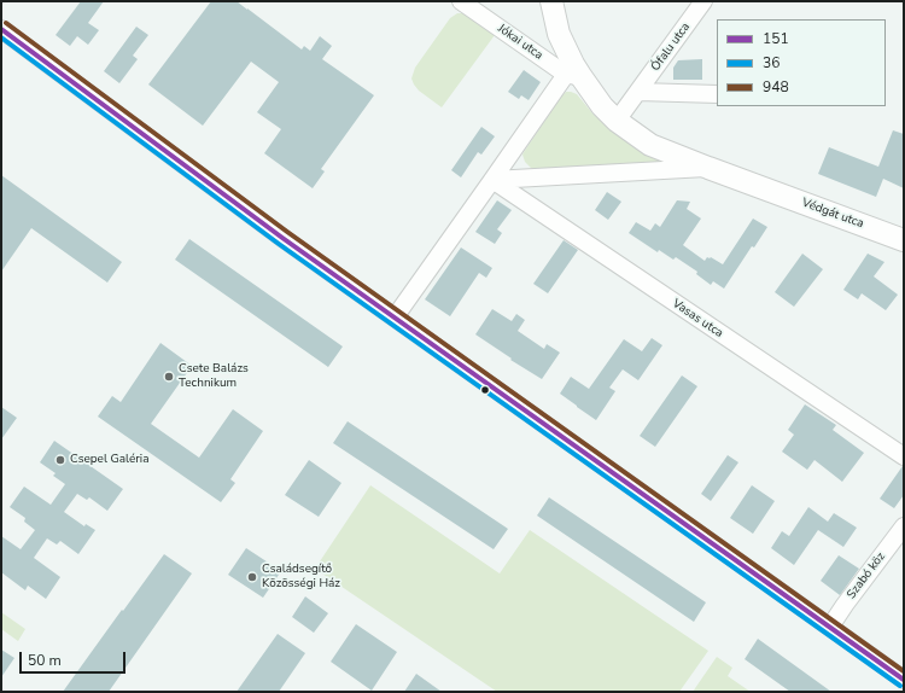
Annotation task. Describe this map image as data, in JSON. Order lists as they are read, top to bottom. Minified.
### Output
{"streets":{"main road":["Védgát utca"],"street":["Jókai utca","Ófalu utca","Vasas utca","Szabó köz"]},"crossings":[["Jókai utca","Védgát utca"],["Ófalu utca","Védgát utca"],["Védgát utca","Vasas utca"]],"places":["Csete Balázs Technikum","Csepel Galéria","Családsegítő Közösségi Ház"],"lines":["transit line 948","transit line 151","transit line 36"],"legend":["151","36","948"],"scale_bar":"50 m"}
